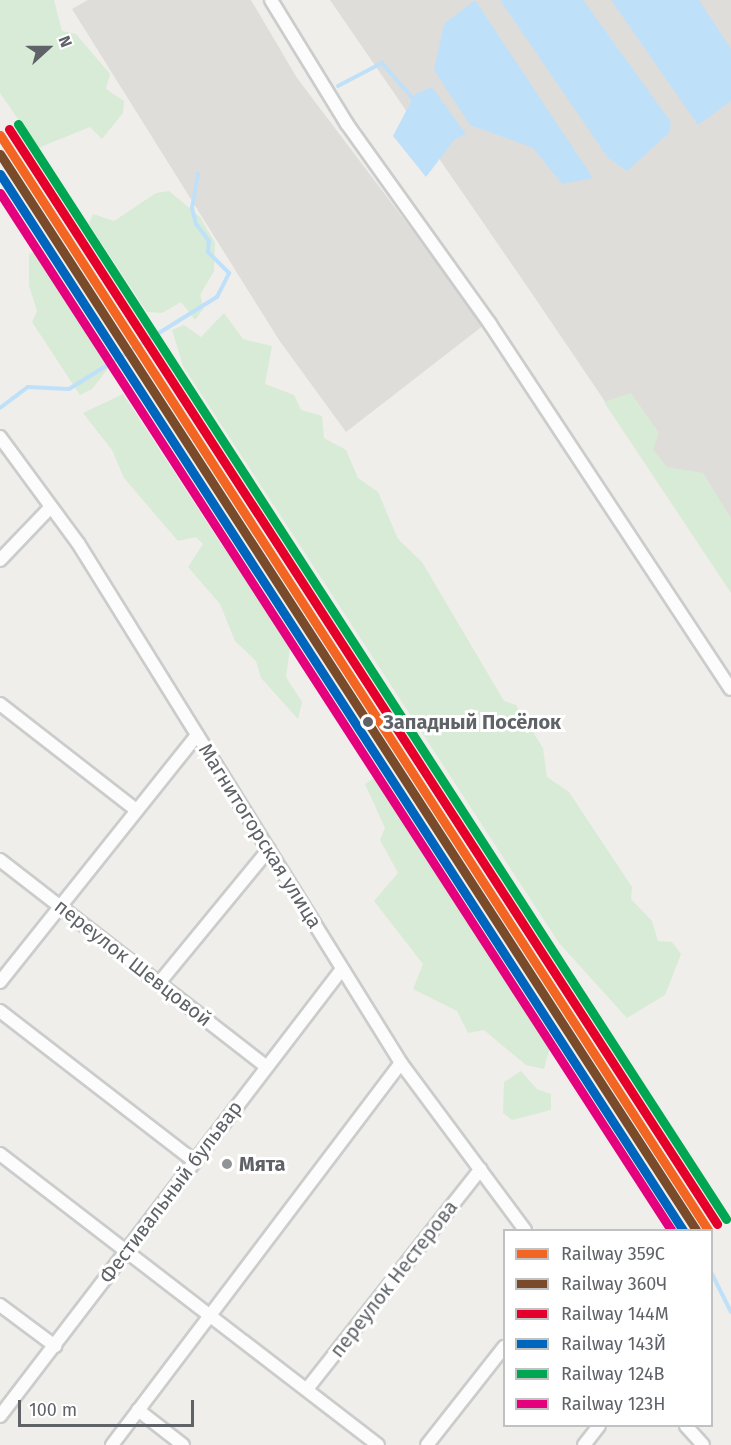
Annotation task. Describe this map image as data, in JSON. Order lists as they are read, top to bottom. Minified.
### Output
{"streets":{"street":["Магнитогорская улица","переулок Шевцовой","Фестивальный бульвар","переулок Нестерова"]},"crossings":[["Магнитогорская улица","Фестивальный бульвар"],["Магнитогорская улица","переулок Нестерова"],["переулок Шевцовой","Фестивальный бульвар"]],"places":["Западный Посёлок","Мята"],"lines":["rail line 124В","rail line 144М","rail line 359С","rail line 360Ч","rail line 143Й","rail line 123Н"],"legend":["Railway 359С","Railway 360Ч","Railway 144М","Railway 143Й","Railway 124В","Railway 123Н"],"scale_bar":"100 m","north":"right"}
